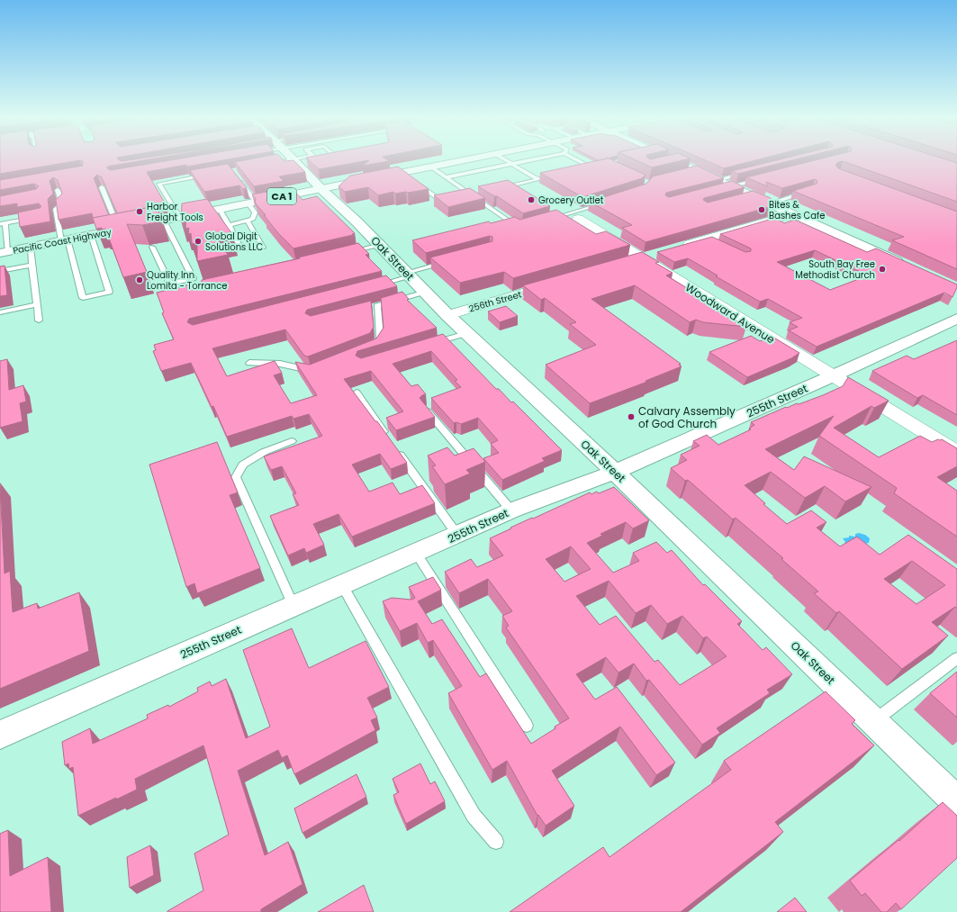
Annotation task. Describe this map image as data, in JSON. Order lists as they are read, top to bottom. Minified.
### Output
{"streets":{"main road":["CA 1","Pacific Coast Highway","Oak Street","255th Street"],"street":["256th Street","Woodward Avenue"]},"crossings":[["Pacific Coast Highway","Oak Street"],["Oak Street","256th Street"],["Oak Street","255th Street"],["Woodward Avenue","255th Street"]],"places":["Grocery Outlet","Bites & Bashes Cafe","Harbor Freight Tools","Global Digit Solutions LLC","South Bay Free Methodist Church","Quality Inn Lomita - Torrance","Calvary Assembly of God Church"]}
